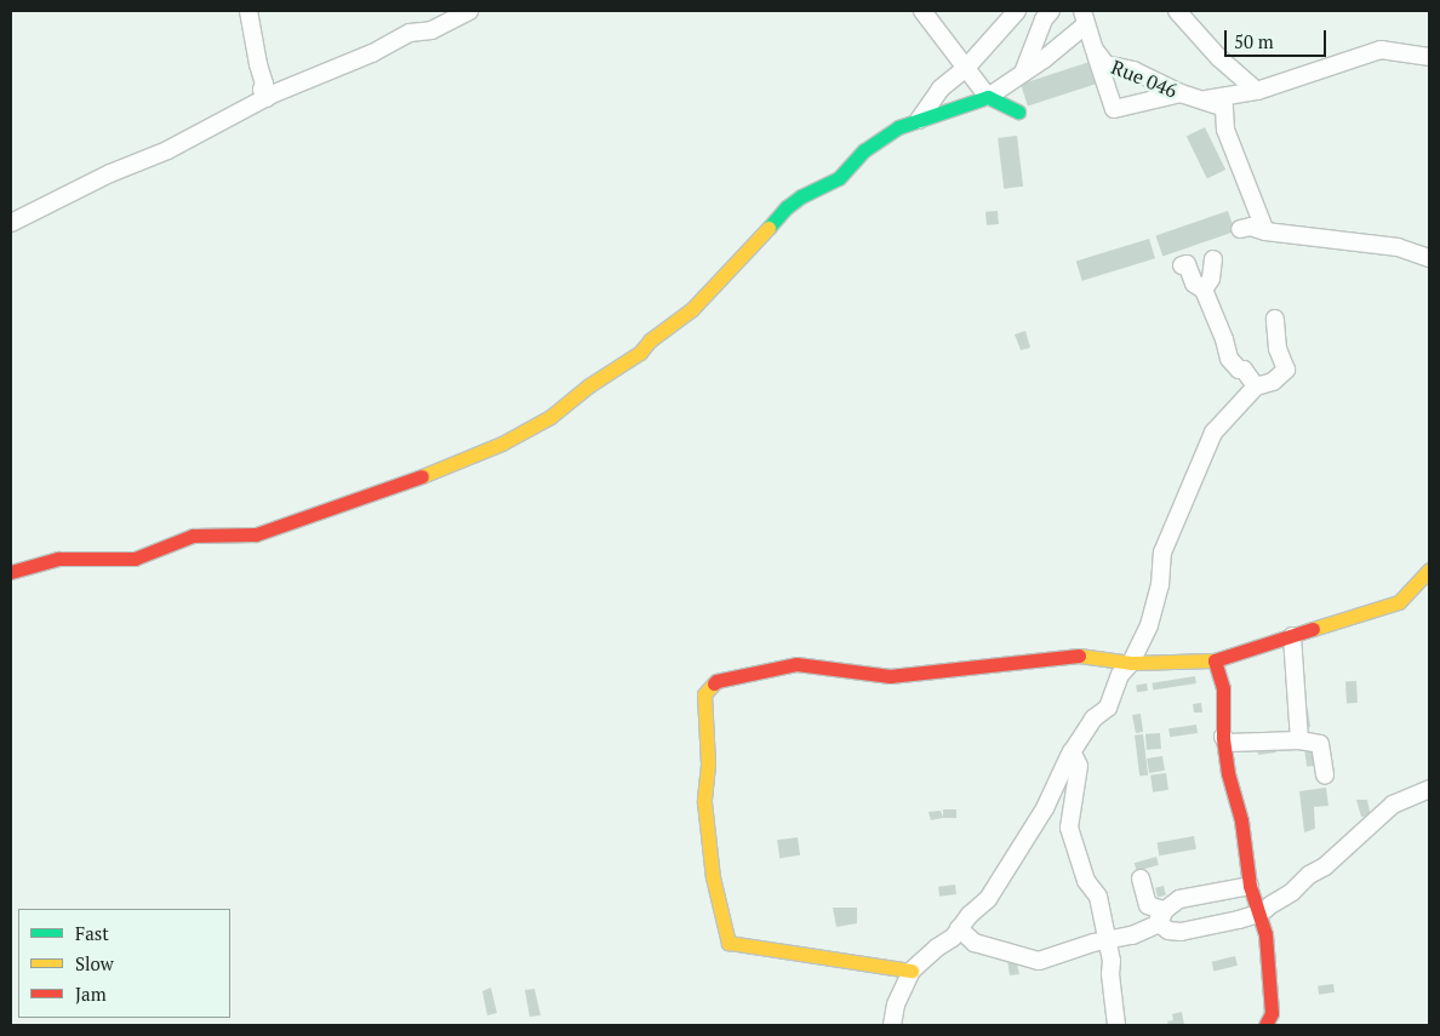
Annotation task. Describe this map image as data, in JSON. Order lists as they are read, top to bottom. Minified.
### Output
{"streets":{"street":["Rue 046"]},"legend":["Fast","Slow","Jam"],"scale_bar":"50 m"}
